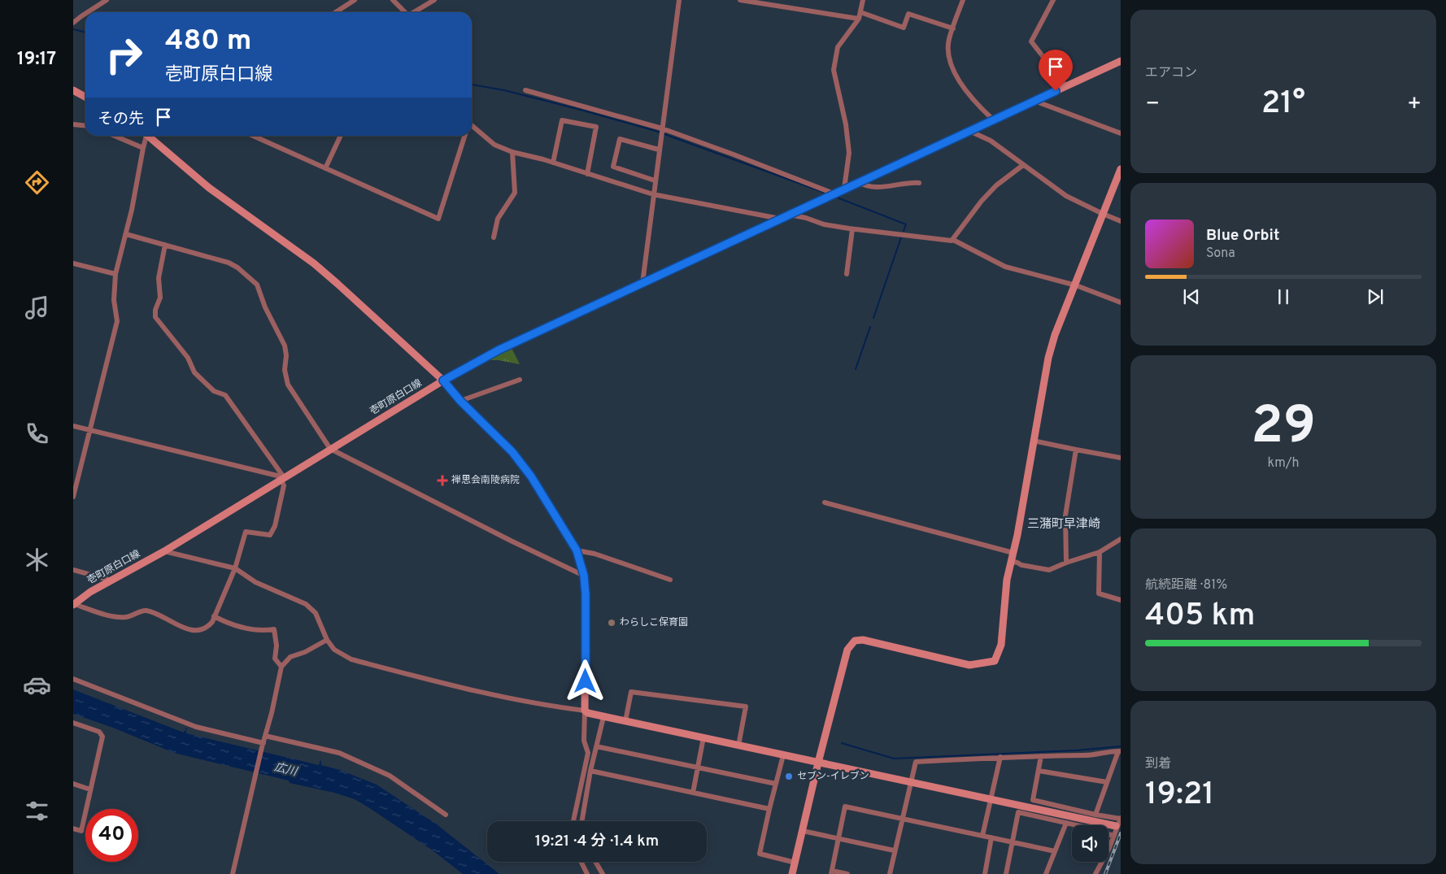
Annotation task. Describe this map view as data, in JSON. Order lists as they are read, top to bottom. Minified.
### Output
{"streets":{"street":["壱町原白口線"]},"districts":["三潴町早津崎"],"water":["広川"],"places":{"health":["禅思会南陵病院"],"other":["わらしこ保育園","セブン-イレブン"]},"page":{"tabs":"19:17","tile":["エアコン",["29","km/h"],["航続距離 · 81%","405 km"],["到着","19:21"]],"turn":["480 m","壱町原白口線"],"heat":["−","21°","+"],"then":"その先","song":["Blue Orbit","Sona"],"limit":"40","trip":"19:21 · 4 分 · 1.4 km"}}
